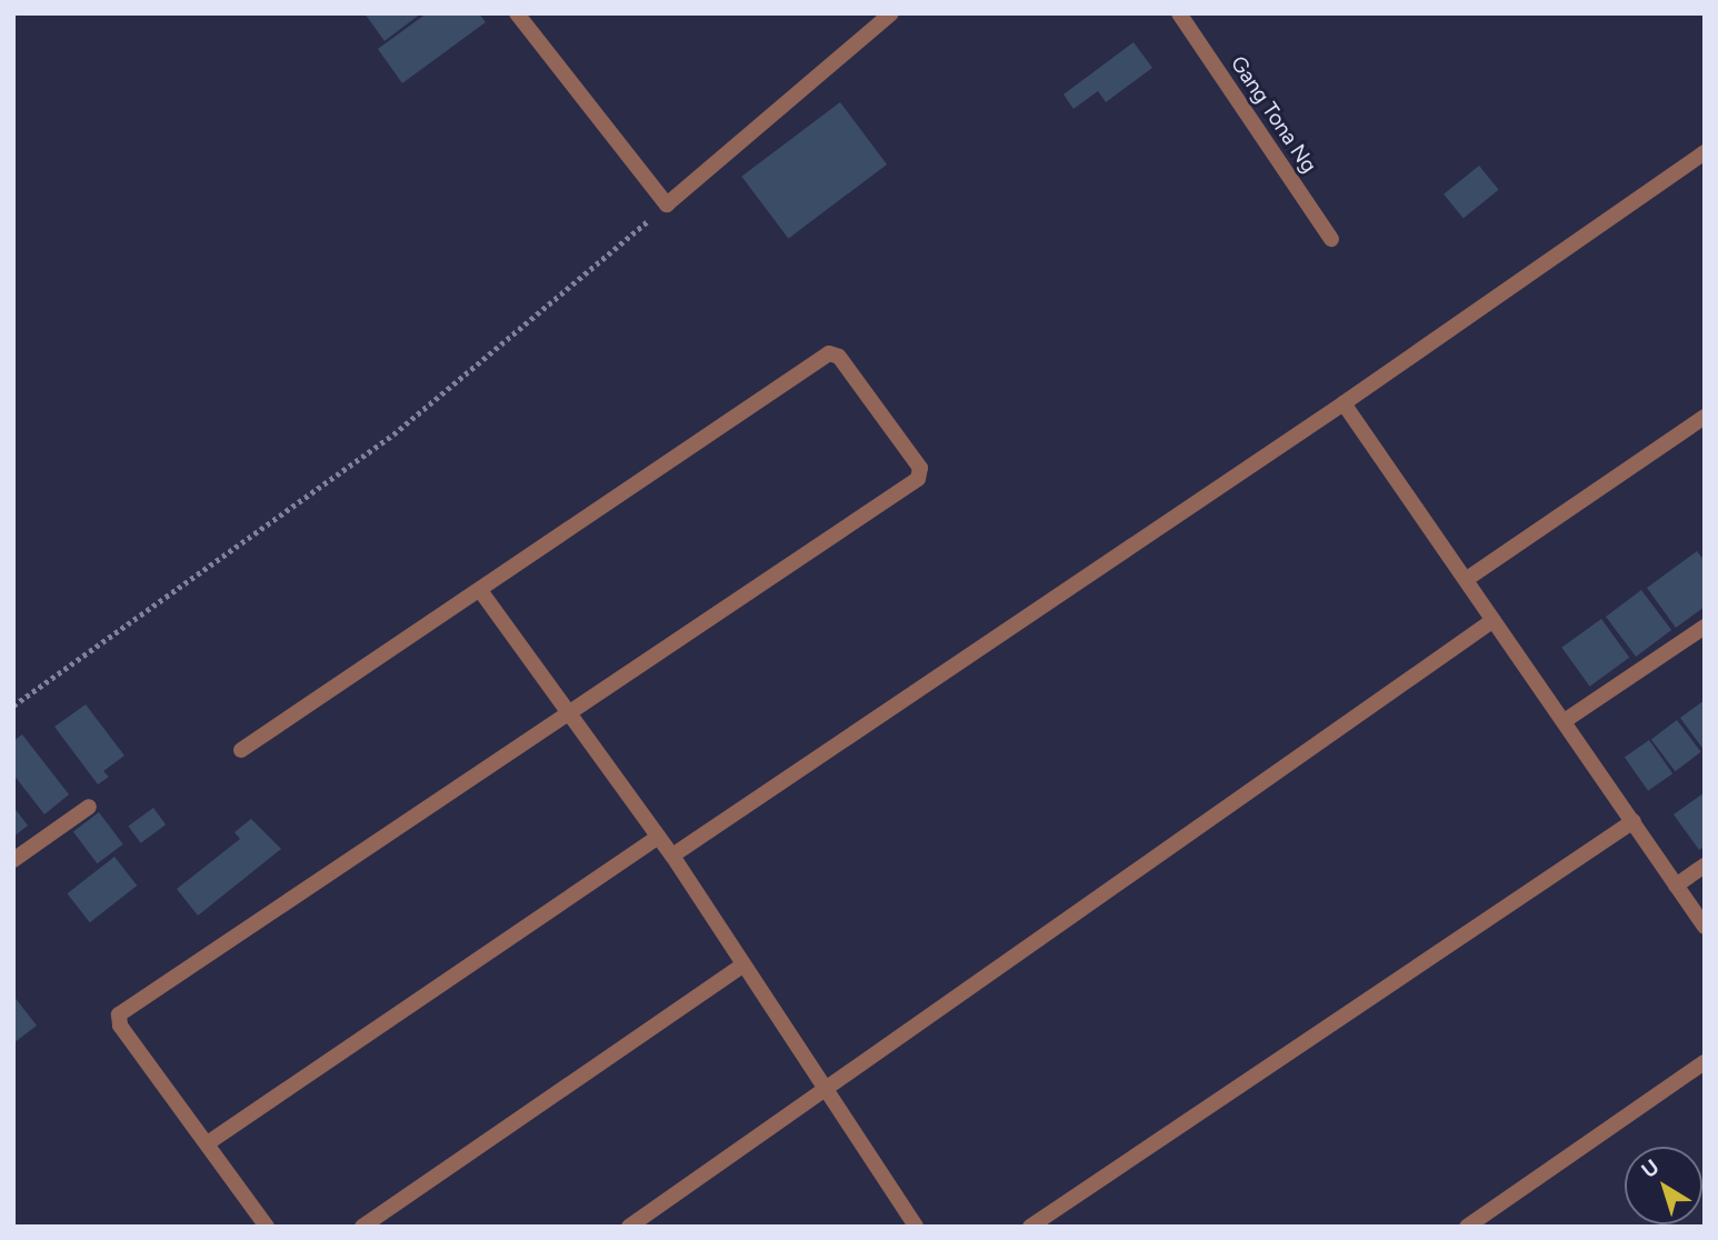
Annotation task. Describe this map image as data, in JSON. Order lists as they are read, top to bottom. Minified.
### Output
{"streets":{"street":["Gang Tona Ng"]},"north":"top left"}
